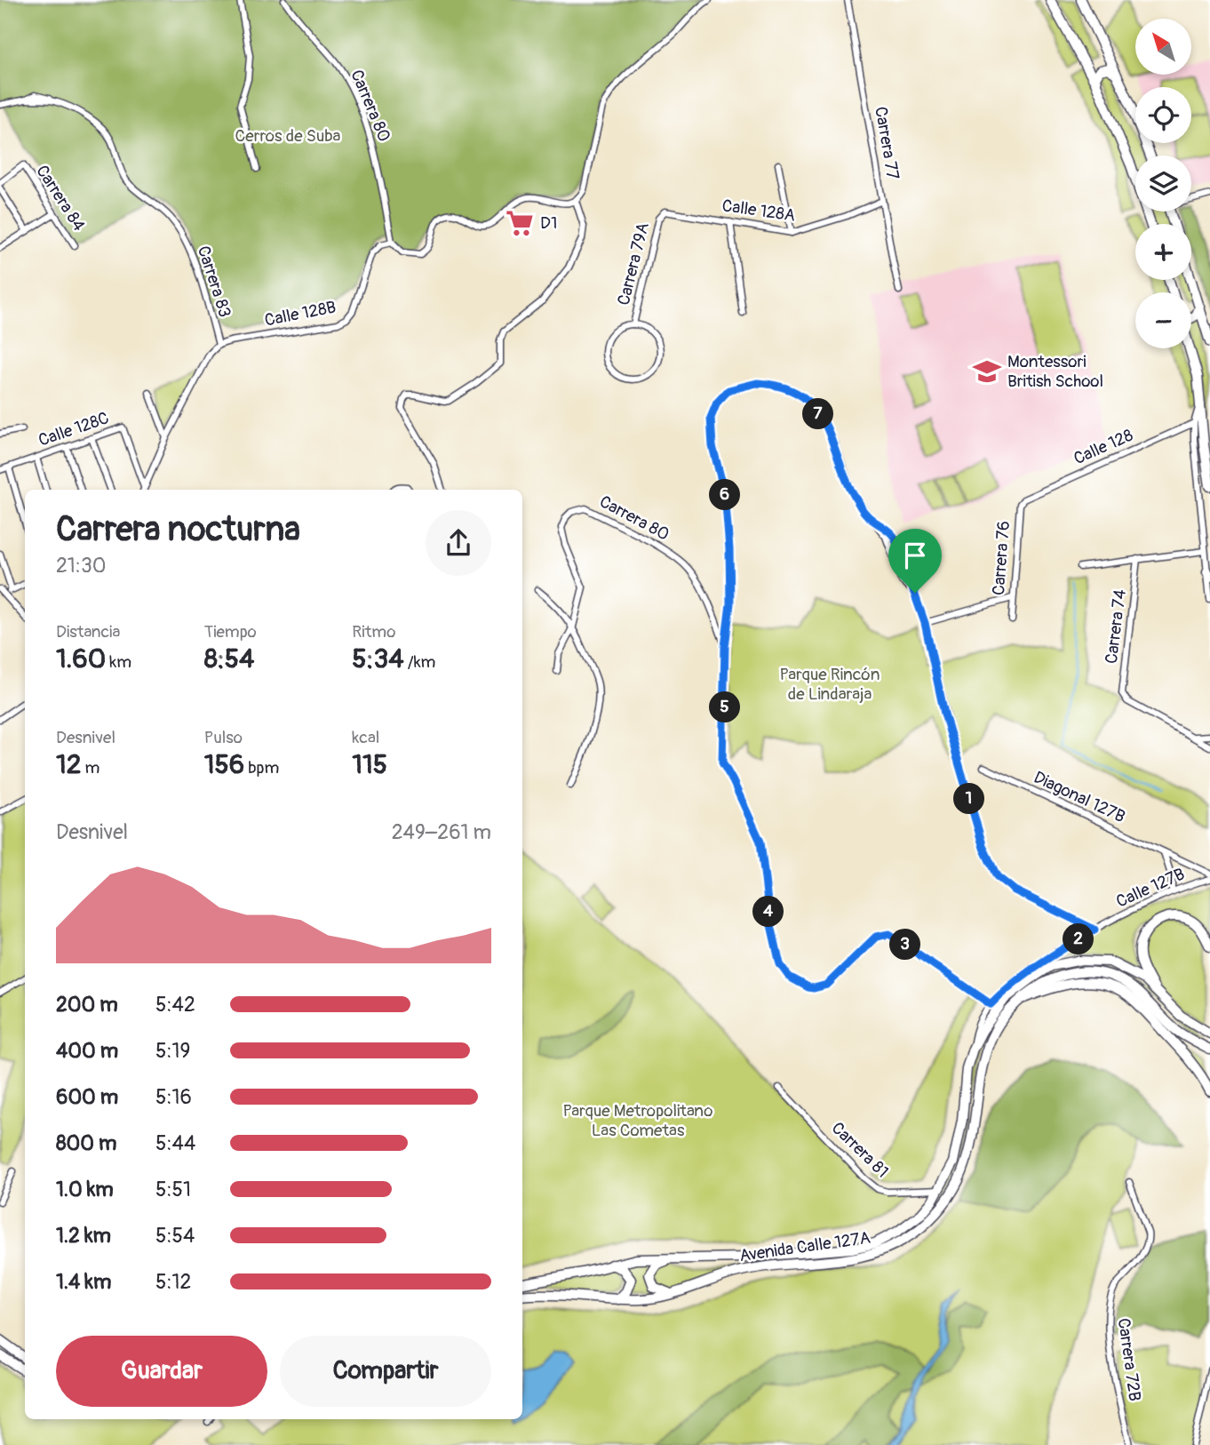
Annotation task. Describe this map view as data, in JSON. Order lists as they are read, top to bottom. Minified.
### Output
{"streets":{"main road":["Avenida Calle 127A"],"street":["Carrera 80","Carrera 77","Carrera 84","Calle 128A","Carrera 79A","Carrera 83","Calle 128B","Calle 128C","Calle 128","Carrera 76","Carrera 74","Diagonal 127B","Calle 127B","Carrera 81","Carrera 72B"]},"crossings":[["Carrera 80","Calle 128B"],["Carrera 77","Calle 128A"],["Calle 128A","Carrera 79A"],["Carrera 83","Calle 128B"],["Calle 128","Carrera 76"],["Calle 127B","Avenida Calle 127A"],["Carrera 81","Avenida Calle 127A"]],"parks":["Cerros de Suba","Parque Rincón de Lindaraja","Parque Metropolitano Las Cometas"],"places":{"supermarket":["D1"],"school or university":["Montessori British School"]},"north":"top left","page":{"map_buttons":["+","−"],"pins":["7","6","5","1","4","2","3"],"heading":["Carrera nocturna","21:30"],"stats":[["Distancia","1.60 km"],["Tiempo","8:54"],["Ritmo","5:34 /km"],["Desnivel","12 m"],["Pulso","156 bpm"],["kcal","115"]],"chart":["Desnivel","249–261 m"],"list":[{"name":"200 m","note":"5:42"},{"name":"400 m","note":"5:19"},{"name":"600 m","note":"5:16"},{"name":"800 m","note":"5:44"},{"name":"1.0 km","note":"5:51"},{"name":"1.2 km","note":"5:54"},{"name":"1.4 km","note":"5:12"}],"buttons":["Guardar","Compartir"]}}
